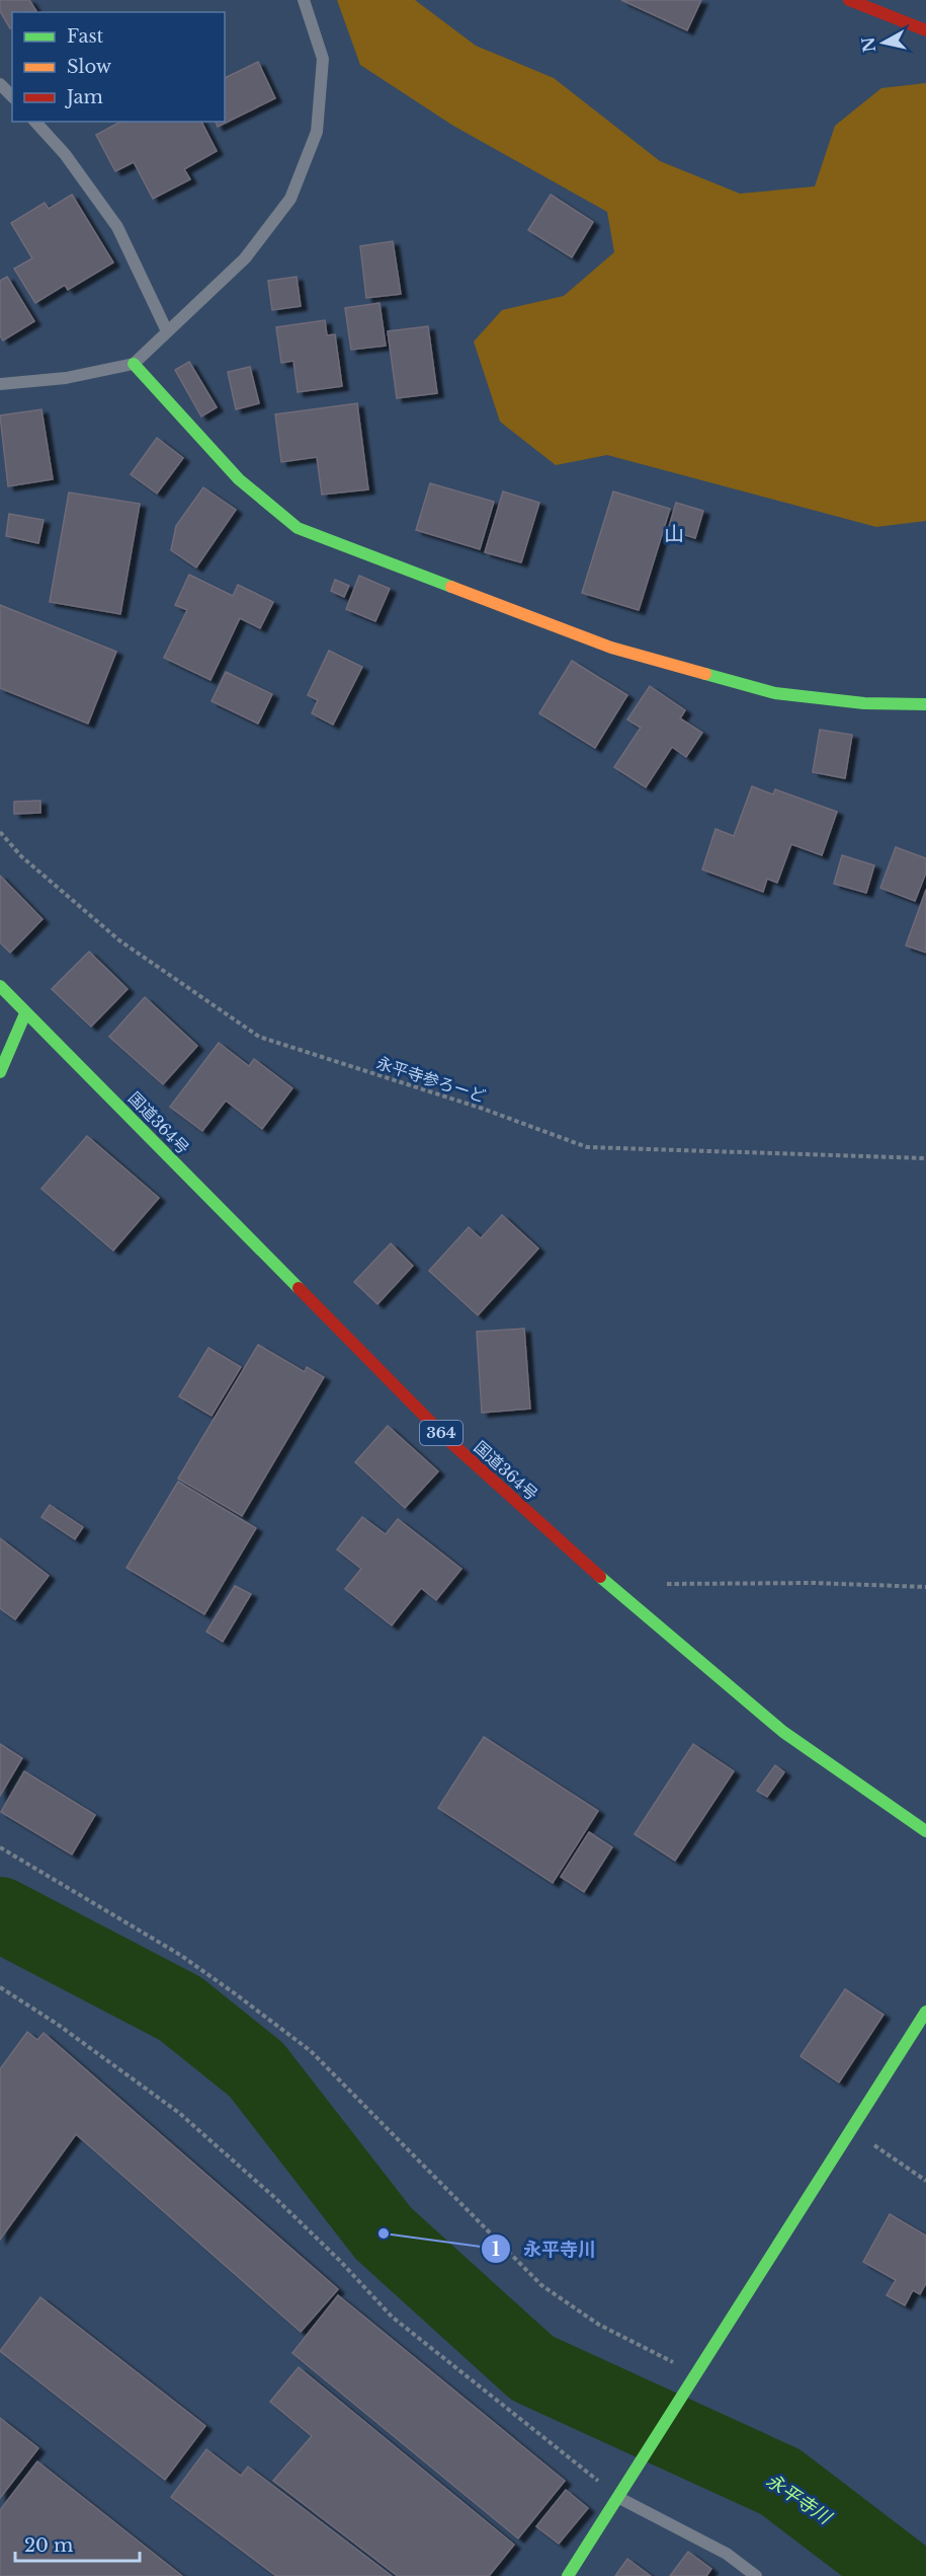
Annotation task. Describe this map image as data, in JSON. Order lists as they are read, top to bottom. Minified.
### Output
{"streets":{"main road":["国道364号","364"],"path":["永平寺参ろーど"]},"districts":["山"],"water":["永平寺川"],"places":["永平寺川"],"legend":["Fast","Slow","Jam"],"scale_bar":"20 m","north":"left"}
